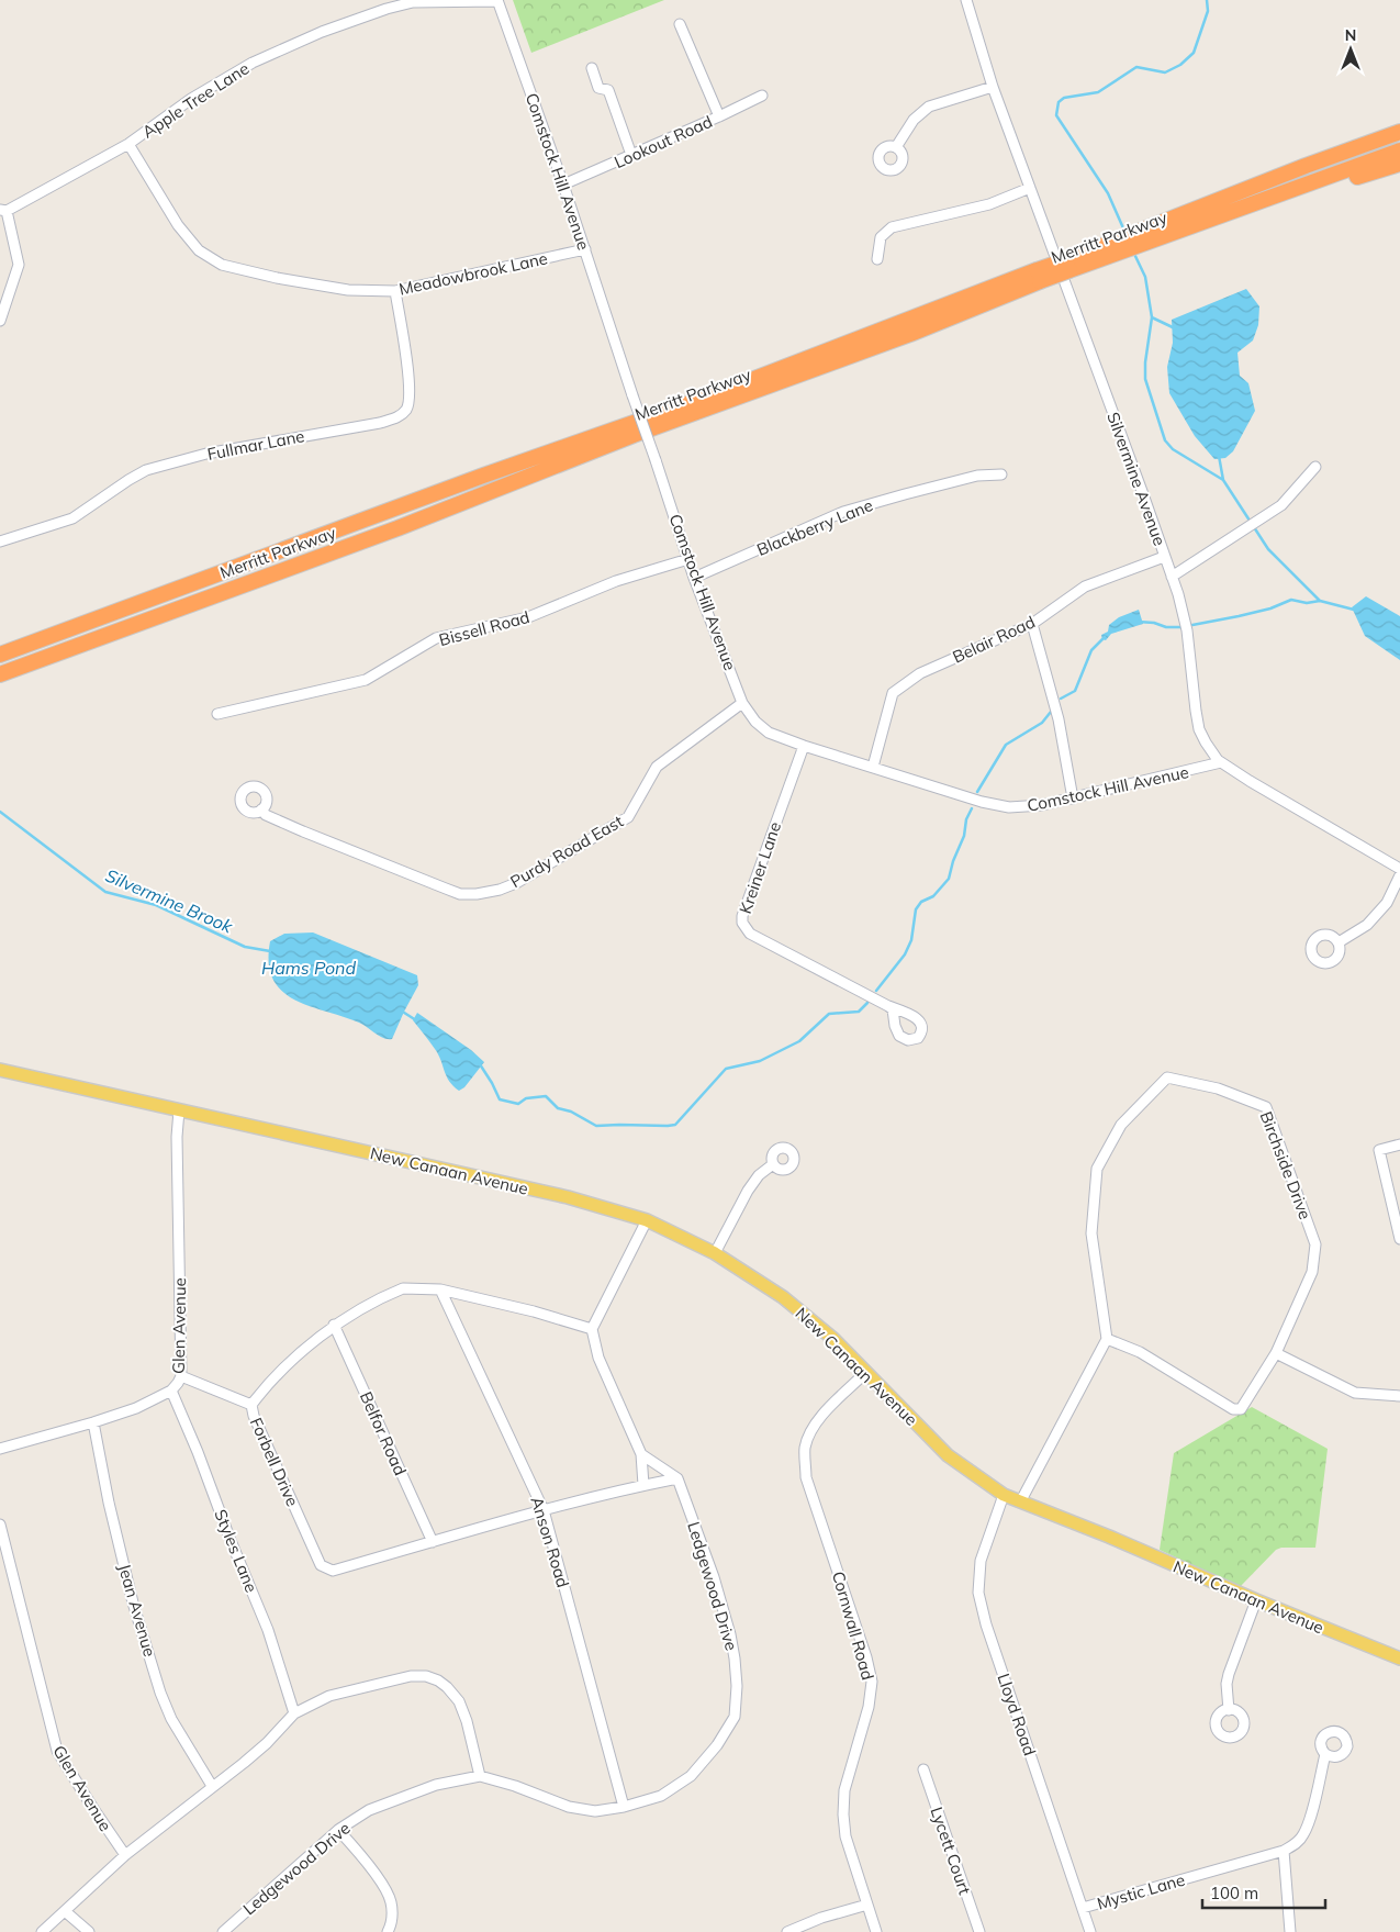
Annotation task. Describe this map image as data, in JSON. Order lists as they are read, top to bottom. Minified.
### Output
{"streets":{"highway":["Merritt Parkway"],"main road":["New Canaan Avenue"],"street":["Apple Tree Lane","Lookout Road","Comstock Hill Avenue","Meadowbrook Lane","Fullmar Lane","Silvermine Avenue","Blackberry Lane","Bissell Road","Belair Road","Purdy Road East","Kreiner Lane","Birchside Drive","Glen Avenue","Belfor Road","Forbell Drive","Anson Road","Styles Lane","Ledgewood Drive","Jean Avenue","Cornwall Road","Lloyd Road","Lycett Court","Mystic Lane"]},"crossings":[["Apple Tree Lane","Comstock Hill Avenue"],["Apple Tree Lane","Meadowbrook Lane"],["Lookout Road","Comstock Hill Avenue"],["Comstock Hill Avenue","Meadowbrook Lane"],["Comstock Hill Avenue","Silvermine Avenue"],["Comstock Hill Avenue","Blackberry Lane"],["Comstock Hill Avenue","Bissell Road"],["Comstock Hill Avenue","Belair Road"],["Comstock Hill Avenue","Purdy Road East"],["Comstock Hill Avenue","Kreiner Lane"],["Meadowbrook Lane","Fullmar Lane"],["Silvermine Avenue","Belair Road"],["New Canaan Avenue","Glen Avenue"],["New Canaan Avenue","Cornwall Road"],["New Canaan Avenue","Lloyd Road"],["Glen Avenue","Styles Lane"],["Glen Avenue","Jean Avenue"],["Belfor Road","Forbell Drive"],["Forbell Drive","Anson Road"],["Forbell Drive","Ledgewood Drive"],["Anson Road","Ledgewood Drive"],["Lloyd Road","Mystic Lane"]],"water":["Silvermine Brook","Hams Pond"],"scale_bar":"100 m","north":"top"}
